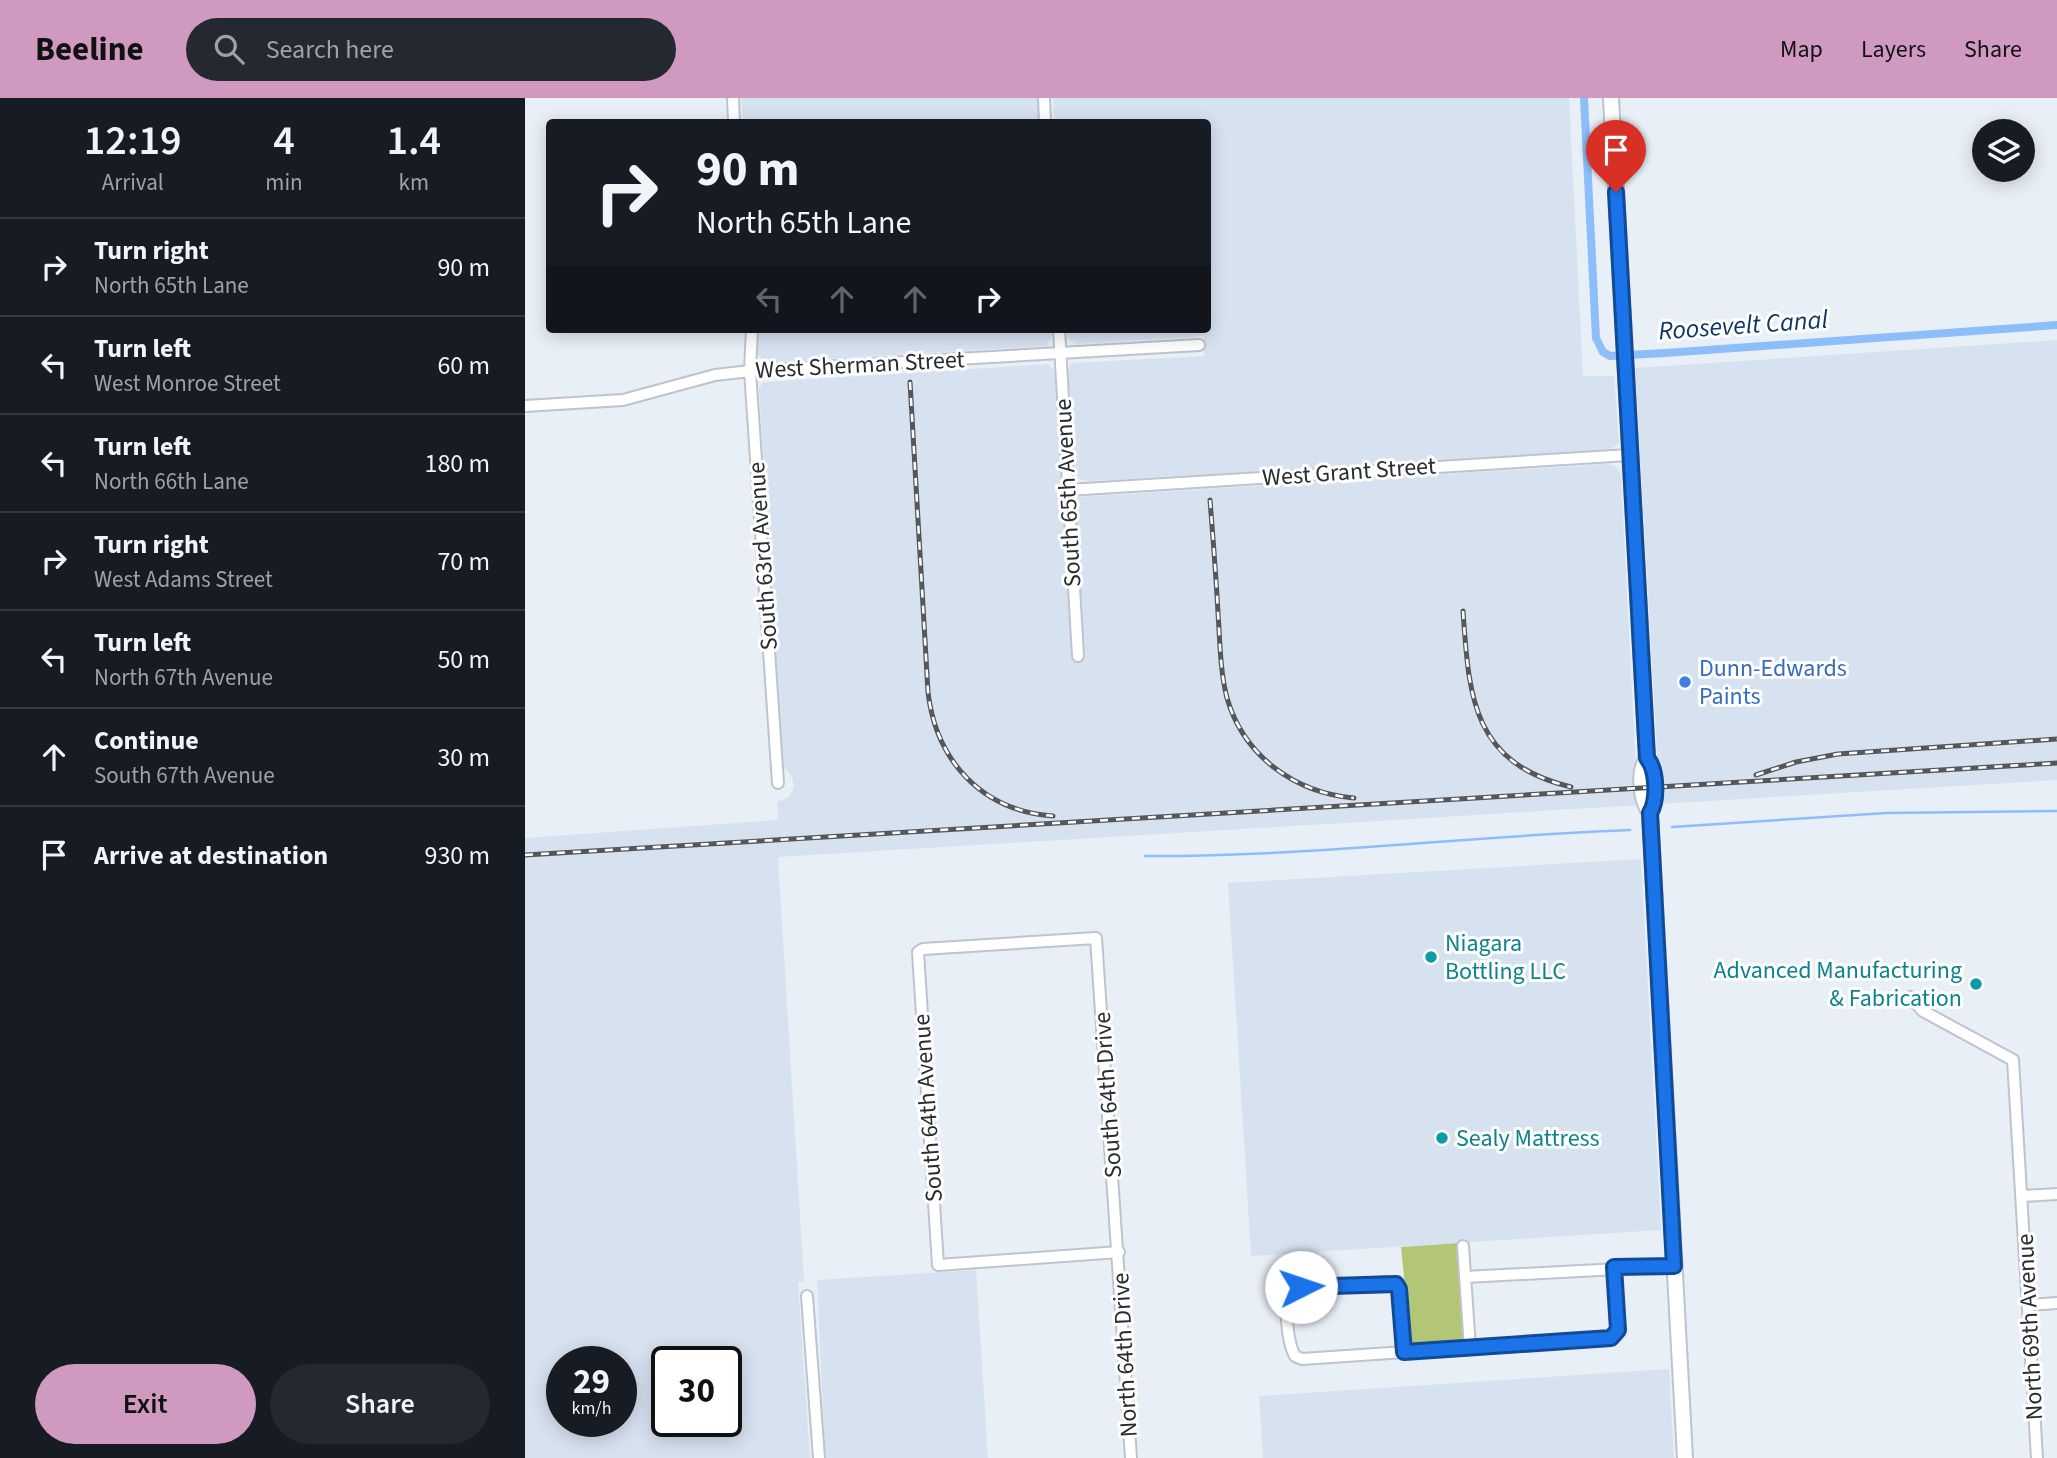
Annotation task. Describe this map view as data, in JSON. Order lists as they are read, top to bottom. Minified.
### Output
{"streets":{"street":["West Sherman Street","West Grant Street","South 65th Avenue","South 63rd Avenue","South 64th Drive","South 64th Avenue","North 69th Avenue","North 64th Drive"]},"crossings":[["West Sherman Street","South 65th Avenue"],["West Sherman Street","South 63rd Avenue"],["West Grant Street","South 65th Avenue"],["South 64th Drive","South 64th Avenue"],["South 64th Drive","North 64th Drive"],["South 64th Avenue","North 64th Drive"]],"water":["Roosevelt Canal"],"places":["Dunn-Edwards Paints","Niagara Bottling LLC","Advanced Manufacturing & Fabrication","Sealy Mattress"],"page":{"header":"Beeline","search":"Search here","nav":["Map","Layers","Share"],"eta":["12:19","Arrival","4","min","1.4","km"],"turn":["90 m","North 65th Lane"],"list":[{"name":"Turn right","note":"North 65th Lane","value":"90 m"},{"name":"Turn left","note":"West Monroe Street","value":"60 m"},{"name":"Turn left","note":"North 66th Lane","value":"180 m"},{"name":"Turn right","note":"West Adams Street","value":"70 m"},{"name":"Turn left","note":"North 67th Avenue","value":"50 m"},{"name":"Continue","note":"South 67th Avenue","value":"30 m"},{"name":"Arrive at destination","value":"930 m"}],"speed":"29 km/h","limit":"30","buttons":["Exit","Share"]}}
